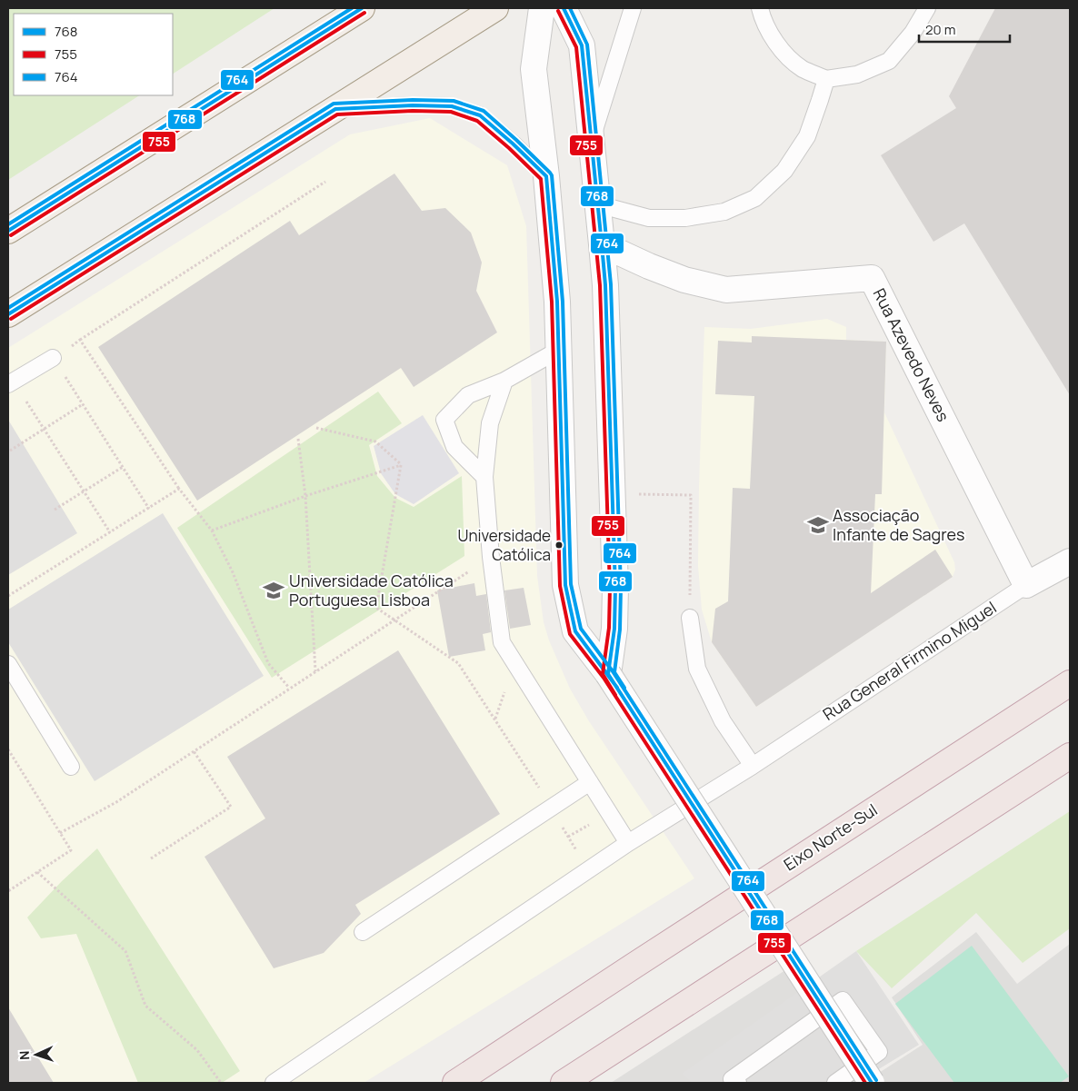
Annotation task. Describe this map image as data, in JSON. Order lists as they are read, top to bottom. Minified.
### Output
{"streets":{"highway":["Eixo Norte-Sul"],"street":["Rua Azevedo Neves","Rua General Firmino Miguel"]},"crossings":[["Rua Azevedo Neves","Rua General Firmino Miguel"]],"places":{"school or university":["Associação Infante de Sagres","Universidade Católica Portuguesa Lisboa"],"other":["Universidade Católica"]},"lines":["transit line 768","transit line 764","transit line 755"],"legend":["768","755","764"],"scale_bar":"20 m","north":"left"}
